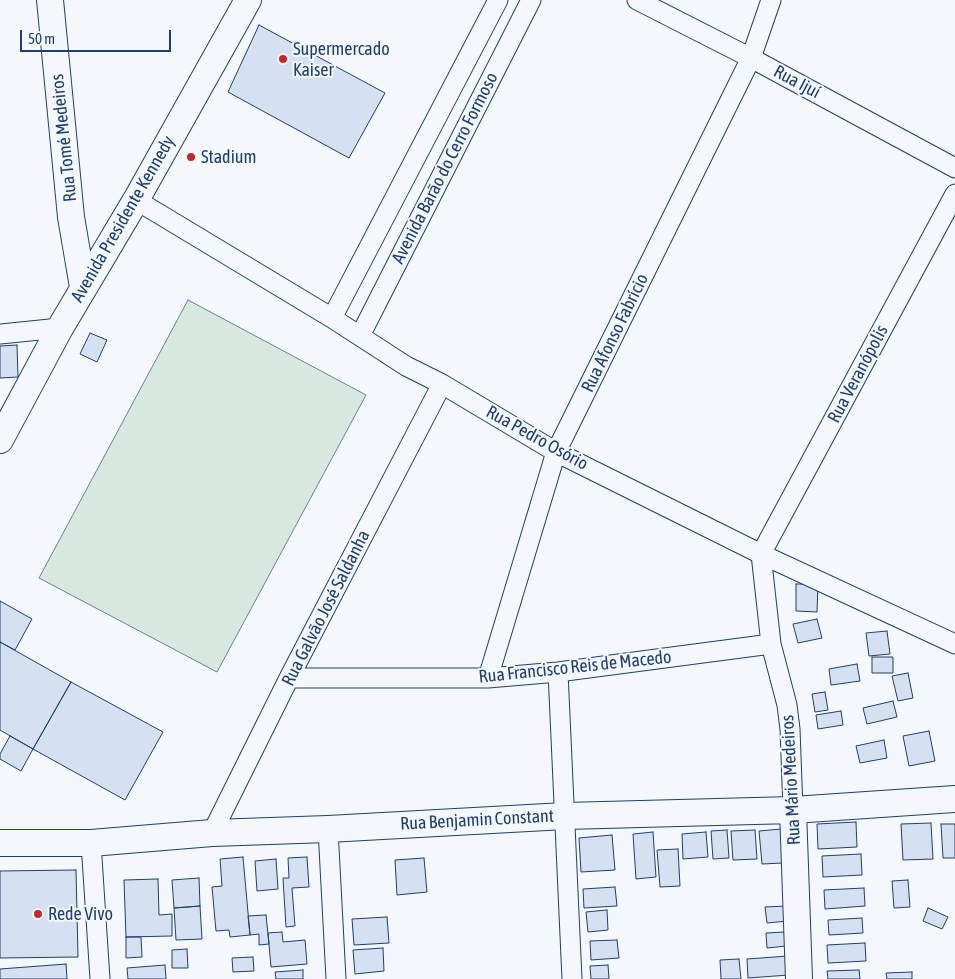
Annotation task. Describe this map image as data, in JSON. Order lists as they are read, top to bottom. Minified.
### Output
{"streets":{"street":["Rua Ijuí","Rua Tomé Medeiros","Avenida Barão do Cerro Formoso","Avenida Presidente Kennedy","Rua Afonso Fabrício","Rua Veranópolis","Rua Pedro Osório","Rua Galvão José Saldanha","Rua Francisco Reis de Macedo","Rua Mário Medeiros","Rua Benjamin Constant"]},"crossings":[["Rua Ijuí","Rua Afonso Fabrício"],["Rua Tomé Medeiros","Avenida Presidente Kennedy"],["Avenida Barão do Cerro Formoso","Rua Pedro Osório"],["Avenida Presidente Kennedy","Rua Pedro Osório"],["Rua Afonso Fabrício","Rua Pedro Osório"],["Rua Afonso Fabrício","Rua Francisco Reis de Macedo"],["Rua Veranópolis","Rua Pedro Osório"],["Rua Veranópolis","Rua Mário Medeiros"],["Rua Pedro Osório","Rua Galvão José Saldanha"],["Rua Pedro Osório","Rua Mário Medeiros"],["Rua Galvão José Saldanha","Rua Francisco Reis de Macedo"],["Rua Galvão José Saldanha","Rua Benjamin Constant"],["Rua Francisco Reis de Macedo","Rua Mário Medeiros"],["Rua Mário Medeiros","Rua Benjamin Constant"]],"places":["Supermercado Kaiser","Stadium","Rede Vivo"],"scale_bar":"50 m"}
